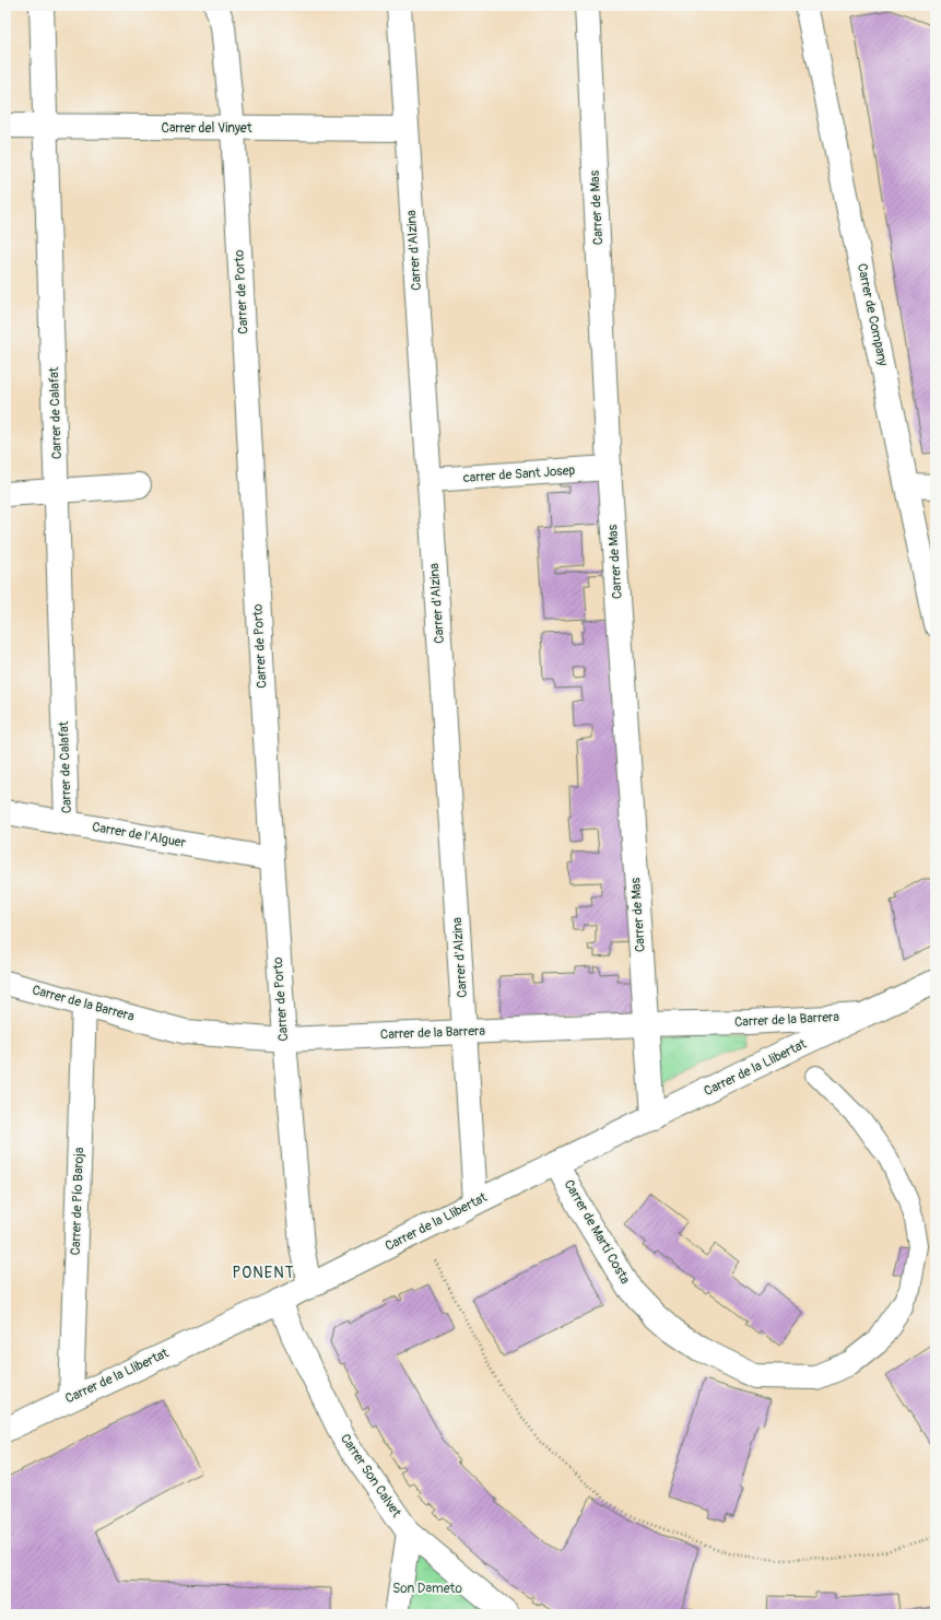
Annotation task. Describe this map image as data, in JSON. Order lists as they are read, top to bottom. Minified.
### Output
{"streets":{"street":["Carrer del Vinyet","Carrer de Mas","Carrer d'Alzina","Carrer de Porto","Carrer de Company","Carrer de Calafat","carrer de Sant Josep","Carrer de l'Alguer","Carrer de la Barrera","Carrer de la Llibertat","Carrer de Pío Baroja","Carrer de Martí Costa","Carrer Son Calvet"]},"crossings":[["Carrer del Vinyet","Carrer d'Alzina"],["Carrer del Vinyet","Carrer de Porto"],["Carrer del Vinyet","Carrer de Calafat"],["Carrer de Mas","carrer de Sant Josep"],["Carrer de Mas","Carrer de la Barrera"],["Carrer de Mas","Carrer de la Llibertat"],["Carrer d'Alzina","carrer de Sant Josep"],["Carrer d'Alzina","Carrer de la Barrera"],["Carrer d'Alzina","Carrer de la Llibertat"],["Carrer de Porto","Carrer de l'Alguer"],["Carrer de Porto","Carrer de la Barrera"],["Carrer de Porto","Carrer de la Llibertat"],["Carrer de Calafat","Carrer de l'Alguer"],["Carrer de la Barrera","Carrer de la Llibertat"],["Carrer de la Barrera","Carrer de Pío Baroja"],["Carrer de la Llibertat","Carrer de Pío Baroja"],["Carrer de la Llibertat","Carrer de Martí Costa"],["Carrer de la Llibertat","Carrer Son Calvet"]],"districts":["PONENT"],"parks":["Son Dameto"]}
